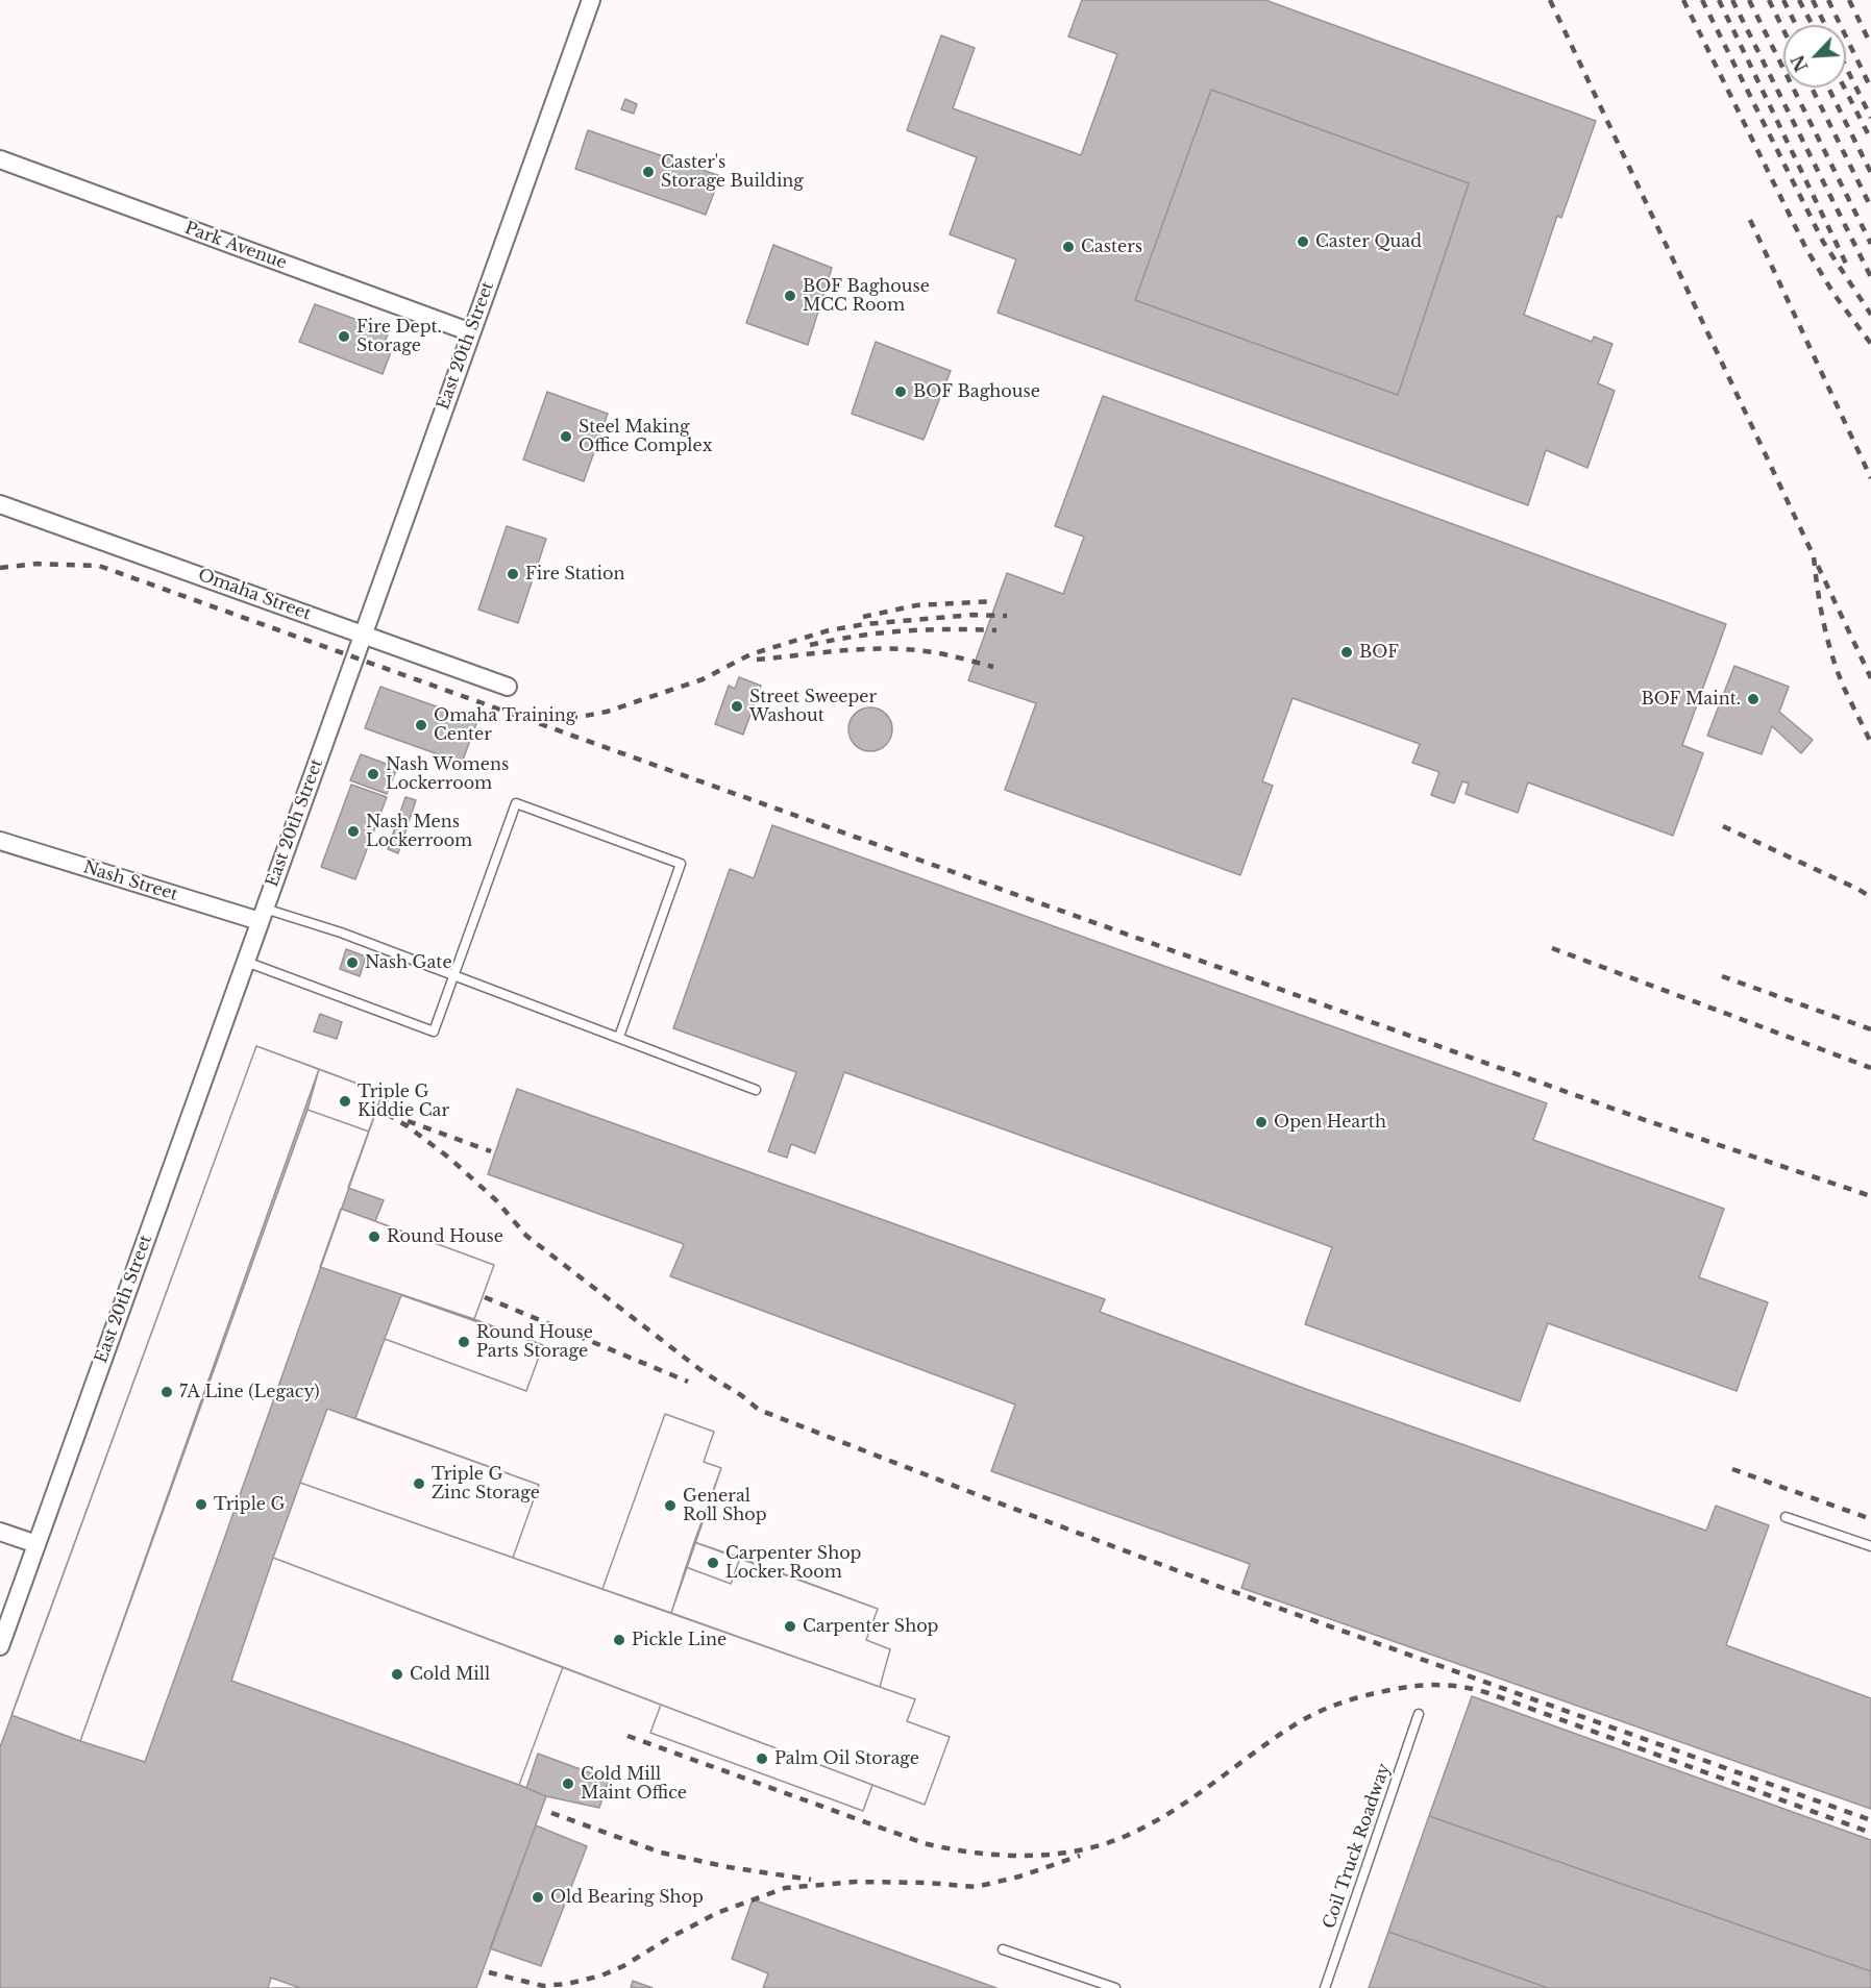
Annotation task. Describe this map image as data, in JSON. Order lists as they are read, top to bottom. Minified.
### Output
{"streets":{"street":["Park Avenue","East 20th Street","Omaha Street","Nash Street"],"lane":["Coil Truck Roadway"]},"crossings":[["Park Avenue","East 20th Street"],["East 20th Street","Omaha Street"],["East 20th Street","Nash Street"]],"places":["Caster's Storage Building","Caster Quad","Casters","BOF Baghouse MCC Room","Fire Dept. Storage","BOF Baghouse","Steel Making Office Complex","Fire Station","BOF","BOF Maint.","Street Sweeper Washout","Omaha Training Center","Nash Womens Lockerroom","Nash Mens Lockerroom","Nash Gate","Triple G Kiddie Car","Open Hearth","Round House","Round House Parts Storage","7A Line (Legacy)","Triple G Zinc Storage","Triple G","General Roll Shop","Carpenter Shop Locker Room","Carpenter Shop","Pickle Line","Cold Mill","Palm Oil Storage","Cold Mill Maint Office","Old Bearing Shop"],"north":"bottom left"}
